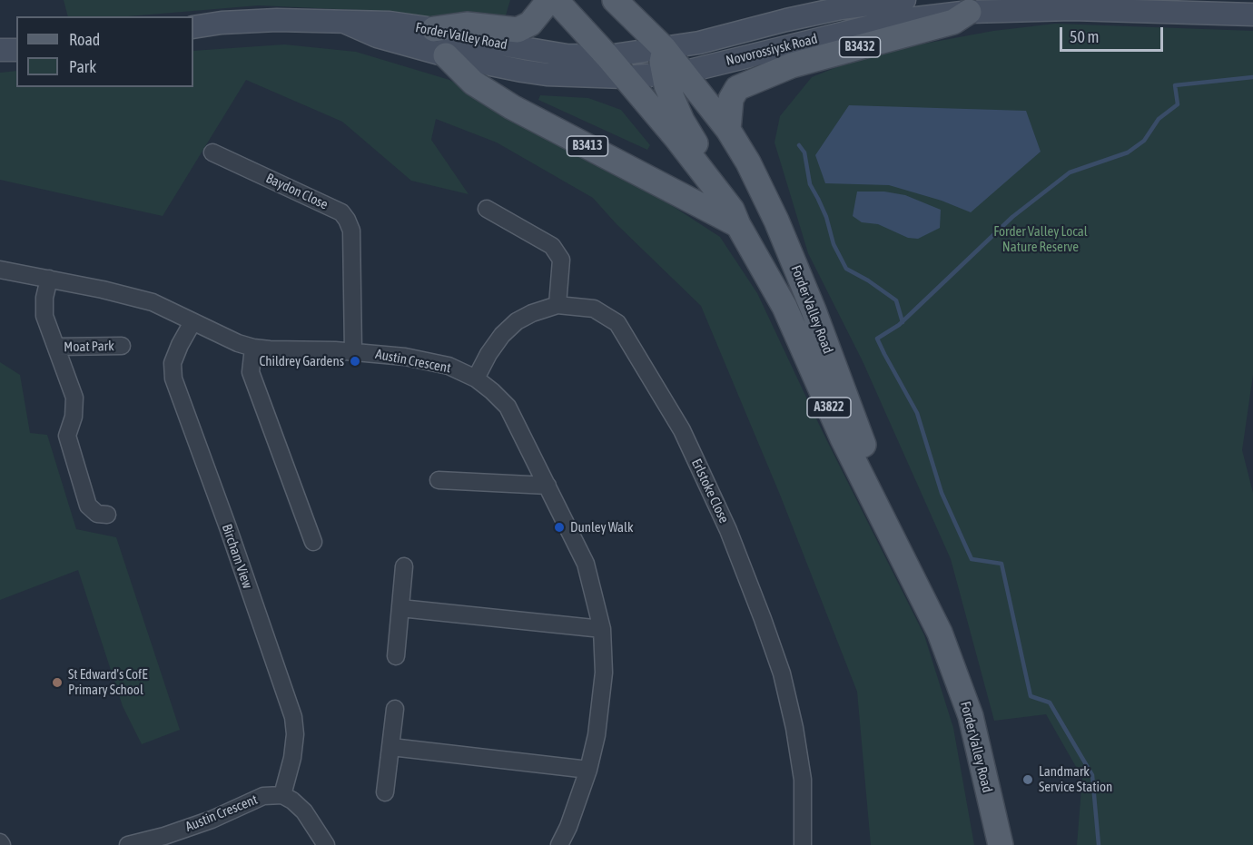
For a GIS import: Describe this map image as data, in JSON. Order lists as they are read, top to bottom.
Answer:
{
  "streets": {
    "main road": [
      "Forder Valley Road",
      "B3432",
      "Novorossiysk Road",
      "B3413",
      "A3822"
    ],
    "street": [
      "Baydon Close",
      "Moat Park",
      "Austin Crescent",
      "Erlstoke Close",
      "Bircham View"
    ]
  },
  "crossings": [
    ["Forder Valley Road", "B3432"],
    ["Forder Valley Road", "Novorossiysk Road"],
    ["Forder Valley Road", "B3413"],
    ["B3432", "Novorossiysk Road"],
    ["Baydon Close", "Austin Crescent"],
    ["Austin Crescent", "Erlstoke Close"],
    ["Austin Crescent", "Bircham View"]
  ],
  "parks": ["Forder Valley Local Nature Reserve"],
  "places": [
    "Childrey Gardens",
    "Dunley Walk",
    "St Edward's CofE Primary School",
    "Landmark Service Station"
  ],
  "legend": ["Road", "Park"],
  "scale_bar": "50 m"
}
